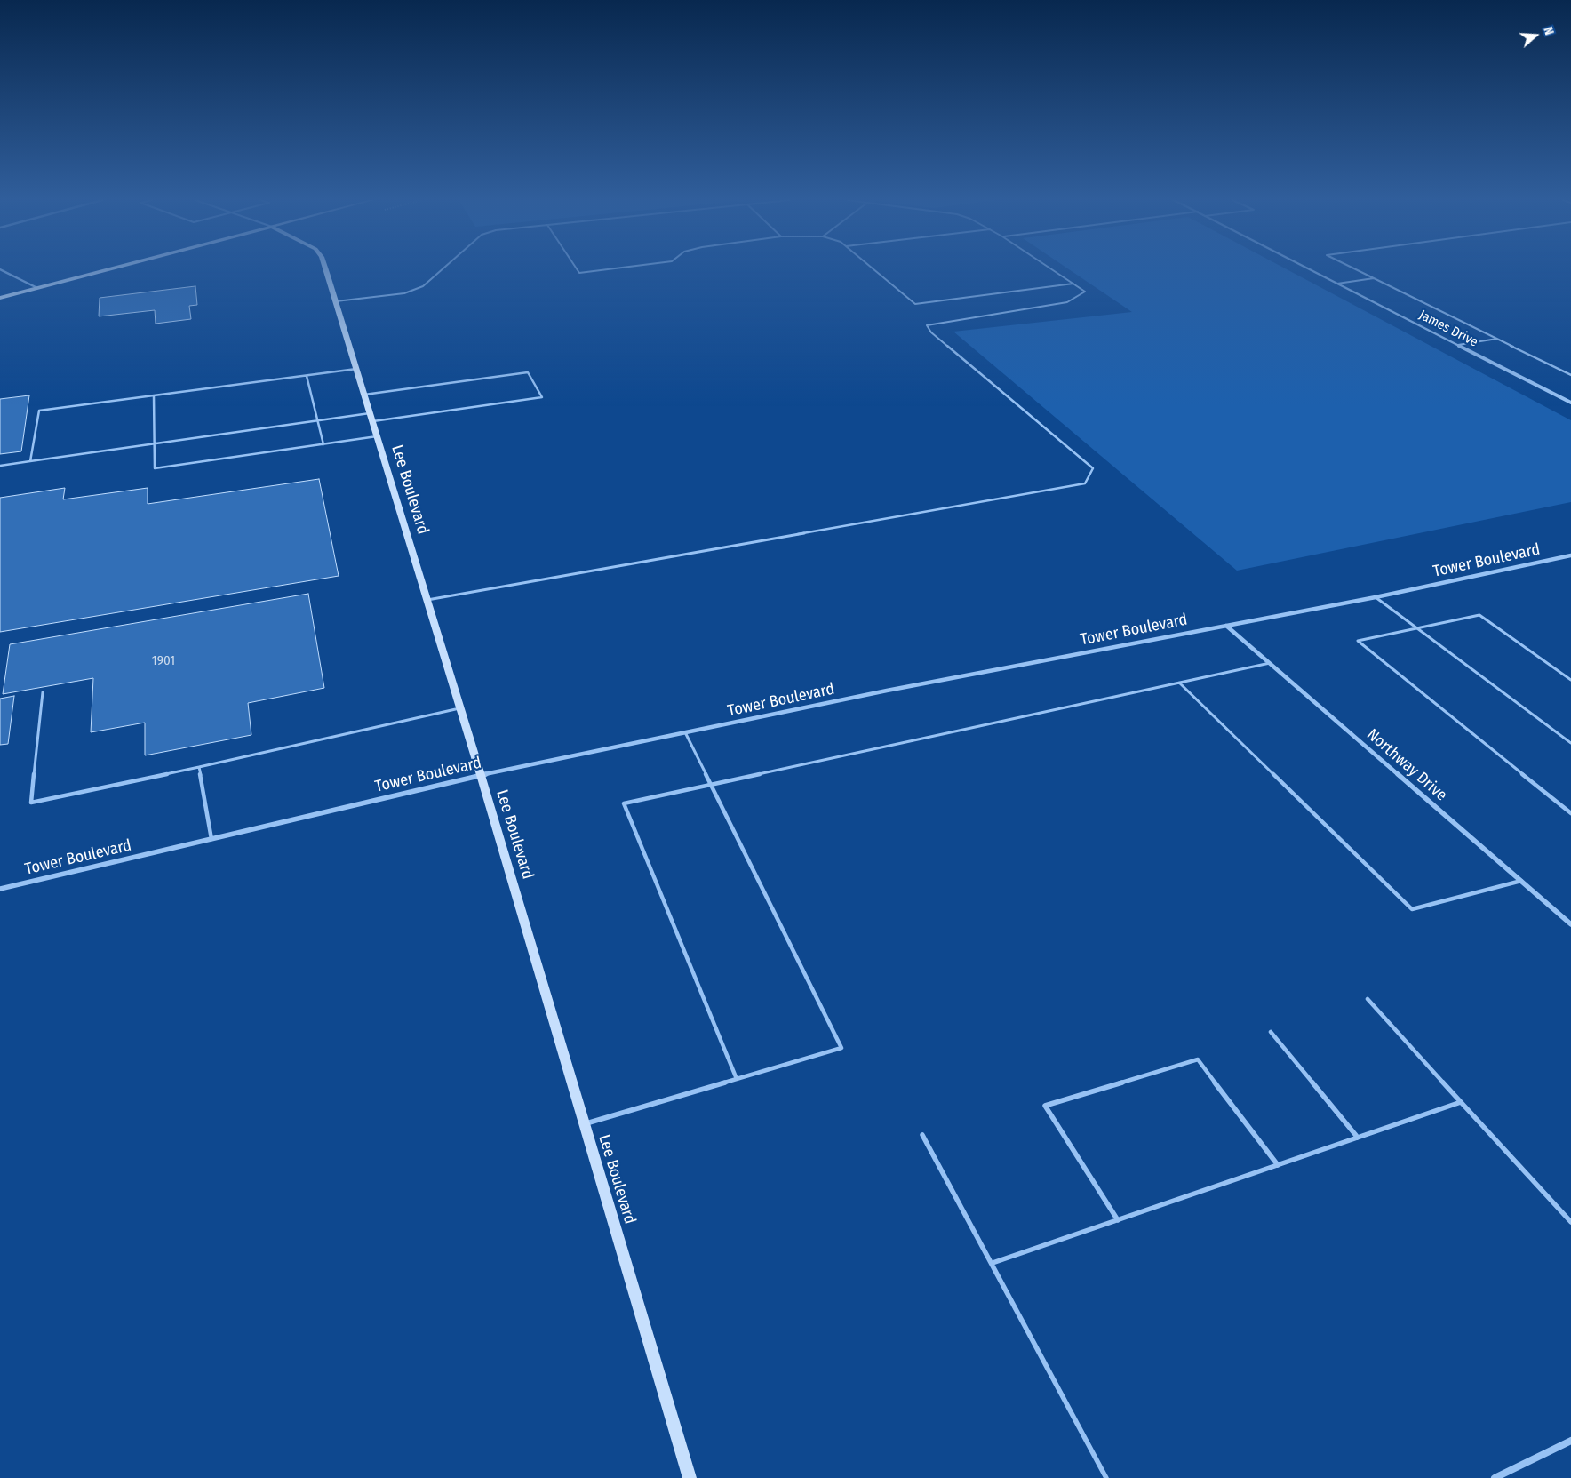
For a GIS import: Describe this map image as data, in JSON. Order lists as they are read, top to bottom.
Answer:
{
  "streets": {
    "street": [
      "James Drive",
      "Lee Boulevard",
      "Tower Boulevard",
      "Northway Drive"
    ]
  },
  "crossings": [
    ["Lee Boulevard", "Tower Boulevard"],
    ["Tower Boulevard", "Northway Drive"]
  ],
  "house_numbers": ["1901"],
  "north": "right"
}
